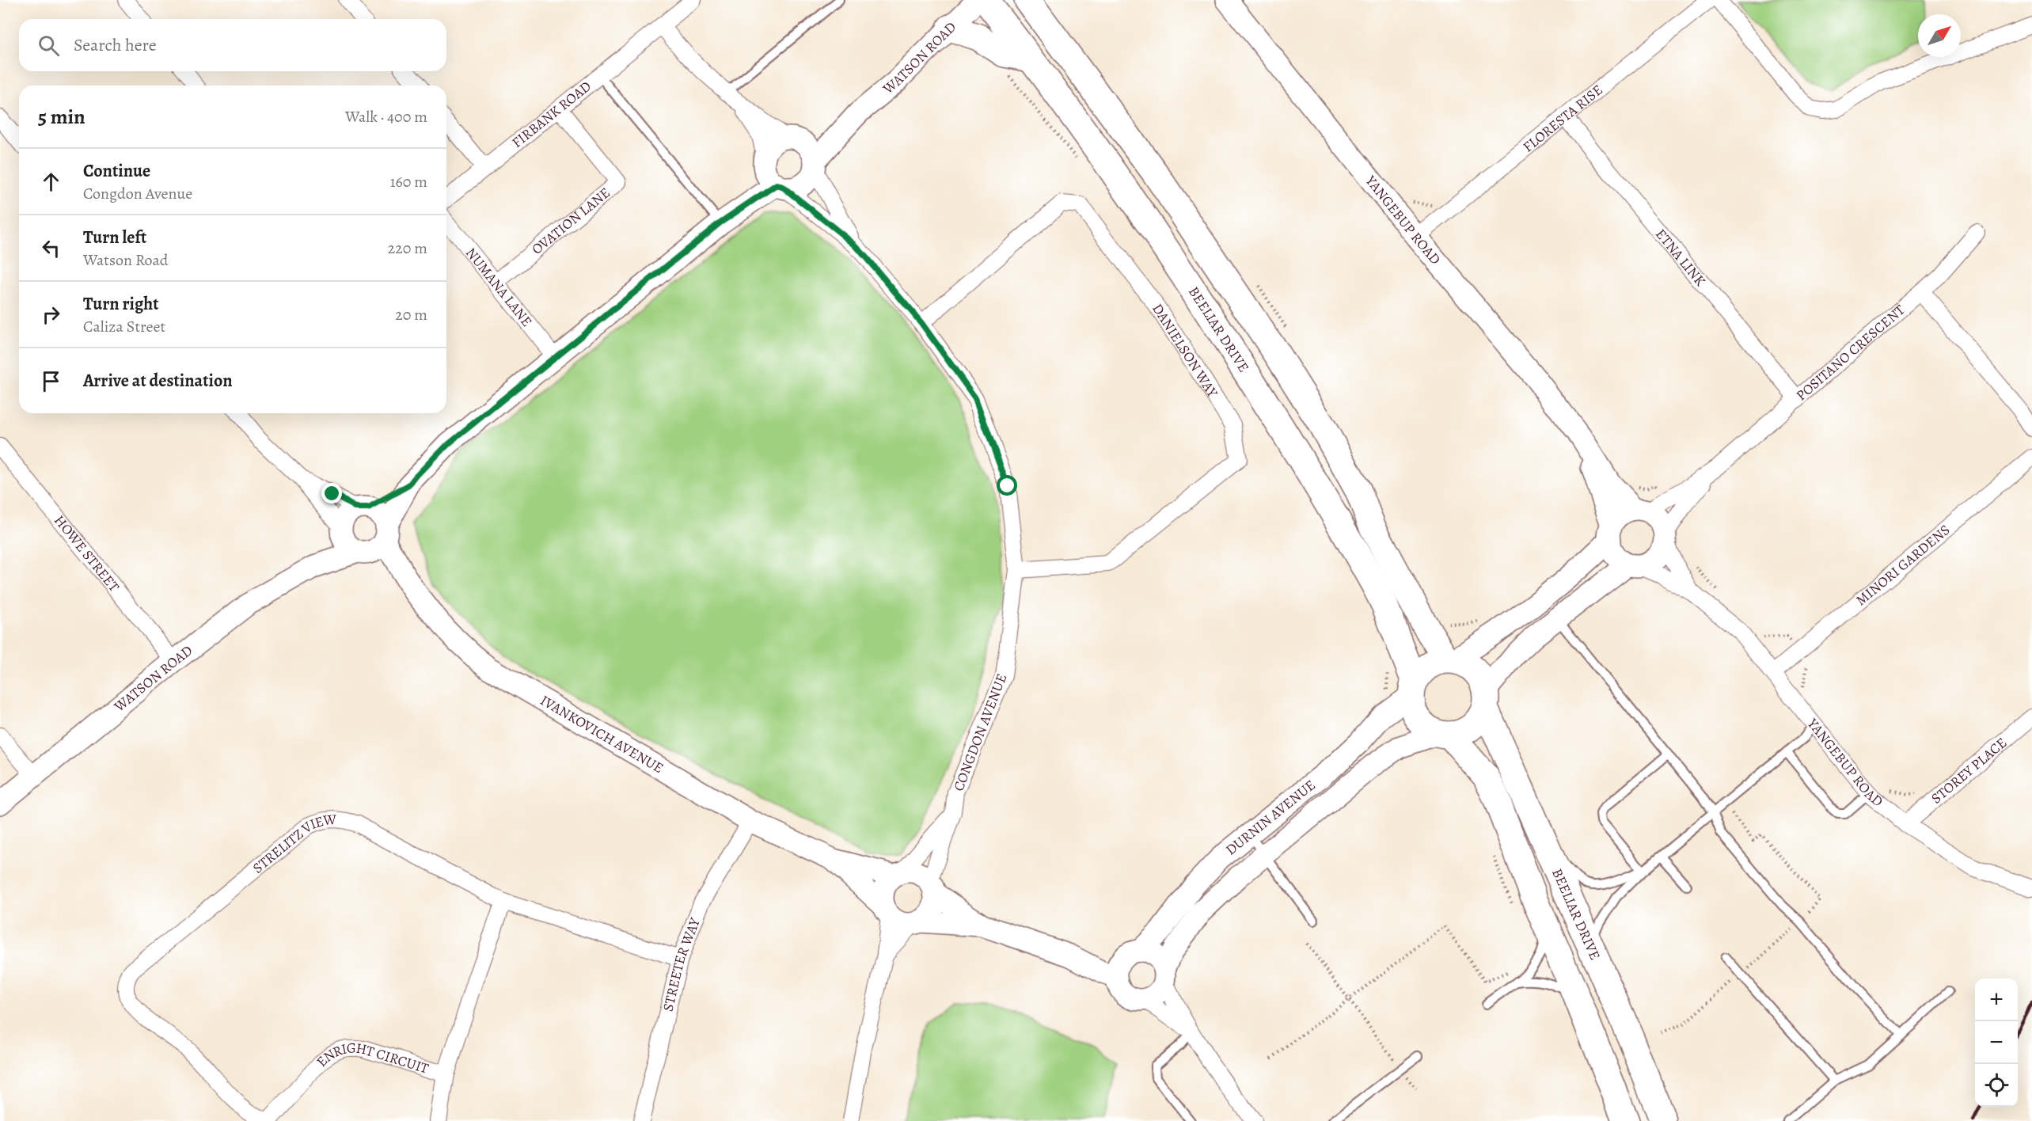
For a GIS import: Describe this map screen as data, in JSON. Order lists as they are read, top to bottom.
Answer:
{
  "streets": {
    "highway": ["BEELIAR DRIVE"],
    "street": [
      "WATSON ROAD",
      "FIRBANK ROAD",
      "FLORESTA RISE",
      "YANGEBUP ROAD",
      "OVATION LANE",
      "ETNA LINK",
      "NUMANA LANE",
      "DANIELSON WAY",
      "POSITANO CRESCENT",
      "HOWE STREET",
      "MINORI GARDENS",
      "CONGDON AVENUE",
      "IVANKOVICH AVENUE",
      "STOREY PLACE",
      "DURNIN AVENUE",
      "STRELITZ VIEW",
      "STREETER WAY",
      "ENRIGHT CIRCUIT"
    ]
  },
  "crossings": [
    ["WATSON ROAD", "HOWE STREET"],
    ["WATSON ROAD", "CONGDON AVENUE"],
    ["WATSON ROAD", "IVANKOVICH AVENUE"],
    ["FIRBANK ROAD", "OVATION LANE"],
    ["FLORESTA RISE", "YANGEBUP ROAD"],
    ["FLORESTA RISE", "ETNA LINK"],
    ["YANGEBUP ROAD", "POSITANO CRESCENT"],
    ["YANGEBUP ROAD", "MINORI GARDENS"],
    ["YANGEBUP ROAD", "STOREY PLACE"],
    ["OVATION LANE", "NUMANA LANE"],
    ["ETNA LINK", "POSITANO CRESCENT"],
    ["BEELIAR DRIVE", "DURNIN AVENUE"],
    ["DANIELSON WAY", "CONGDON AVENUE"],
    ["CONGDON AVENUE", "IVANKOVICH AVENUE"],
    ["IVANKOVICH AVENUE", "STREETER WAY"],
    ["STRELITZ VIEW", "STREETER WAY"],
    ["STRELITZ VIEW", "ENRIGHT CIRCUIT"]
  ],
  "north": "top right",
  "page": {
    "search": "Search here",
    "heading": ["5 min", "Walk · 400 m"],
    "list": [
      ["Continue", "Congdon Avenue", "160 m"],
      ["Turn left", "Watson Road", "220 m"],
      ["Turn right", "Caliza Street", "20 m"],
      "Arrive at destination"
    ],
    "map_buttons": ["+", "−"]
  }
}
